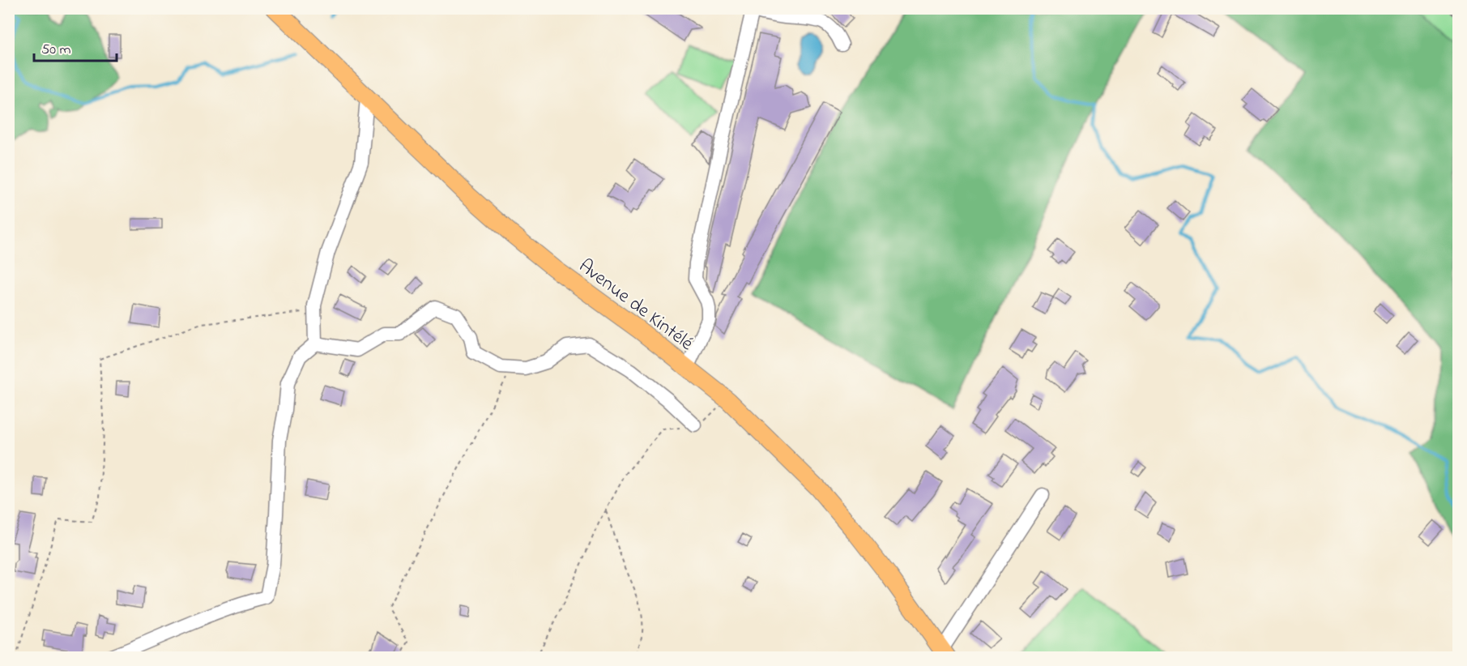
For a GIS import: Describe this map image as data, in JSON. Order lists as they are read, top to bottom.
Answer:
{
  "streets": {
    "main road": ["Avenue de Kintélé"]
  },
  "scale_bar": "50 m"
}
